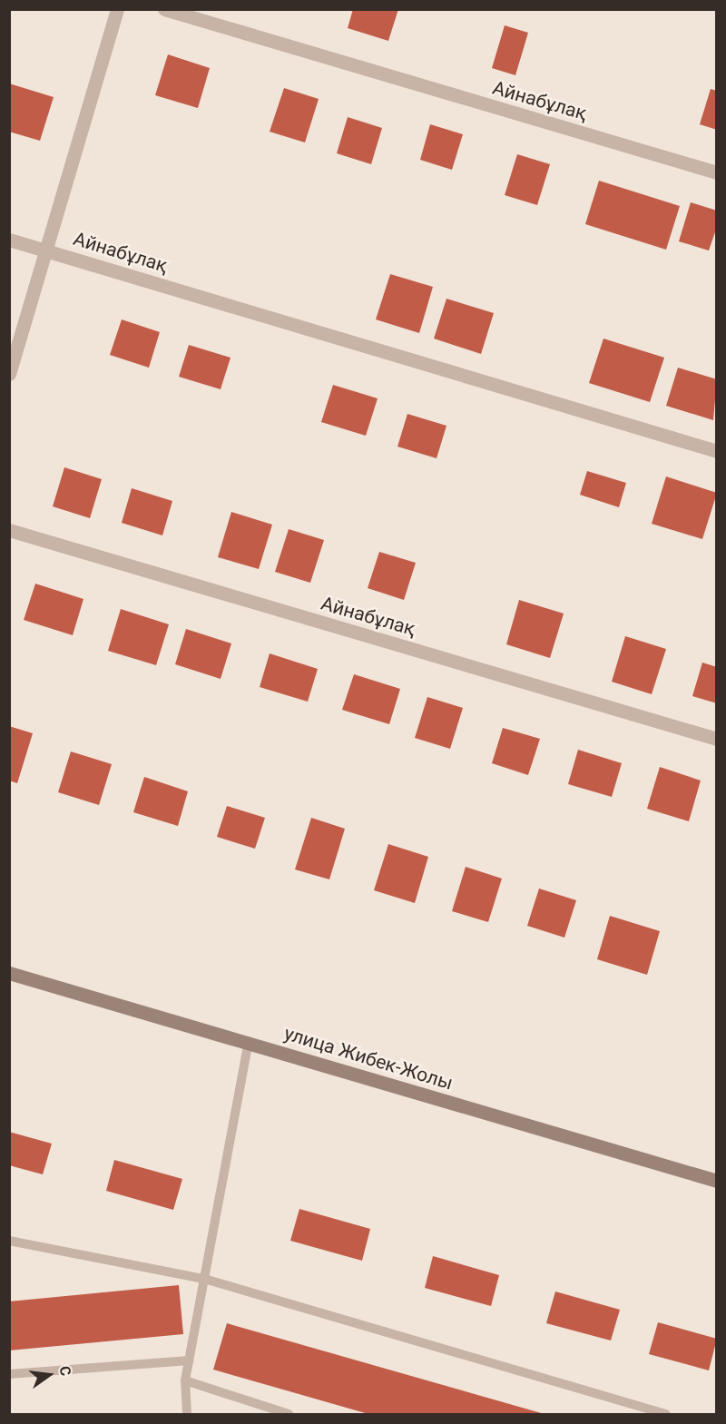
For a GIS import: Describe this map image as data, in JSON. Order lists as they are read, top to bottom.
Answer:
{
  "streets": {
    "street": ["Айнабұлақ", "улица Жибек-Жолы"]
  },
  "north": "right"
}
